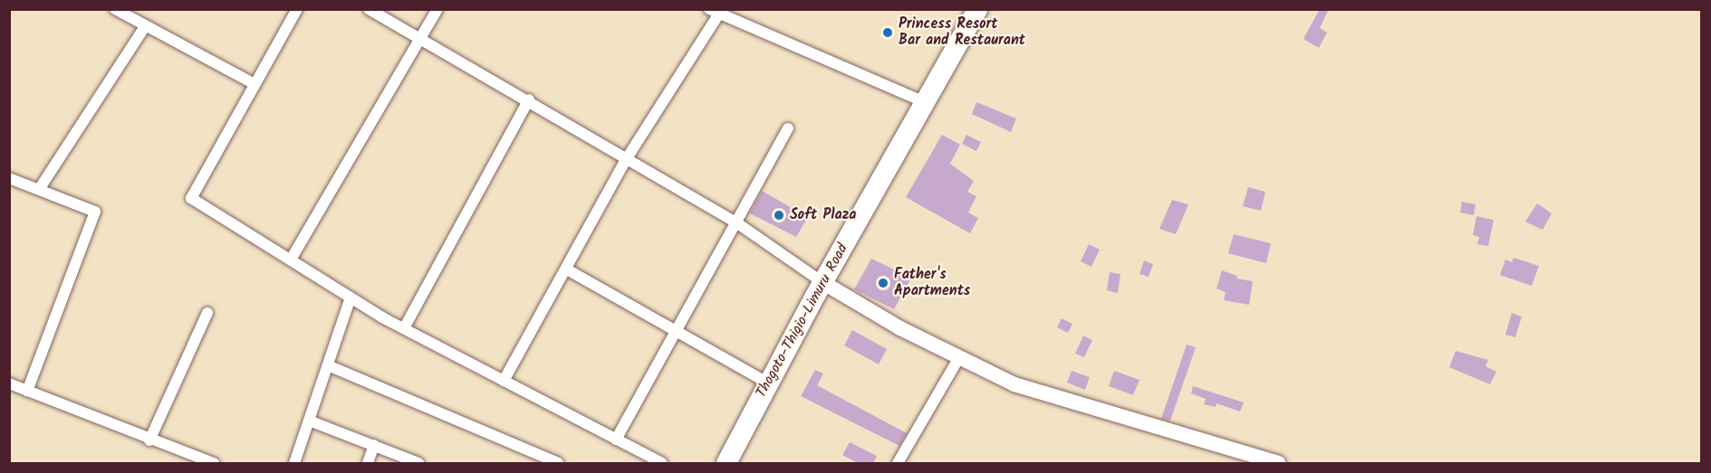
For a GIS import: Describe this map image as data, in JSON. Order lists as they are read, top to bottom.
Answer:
{
  "streets": {
    "highway": ["Thogoto-Thigio-Limuru Road"]
  },
  "places": ["Princess Resort Bar and Restaurant", "Soft Plaza", "Father's Apartments"]
}
